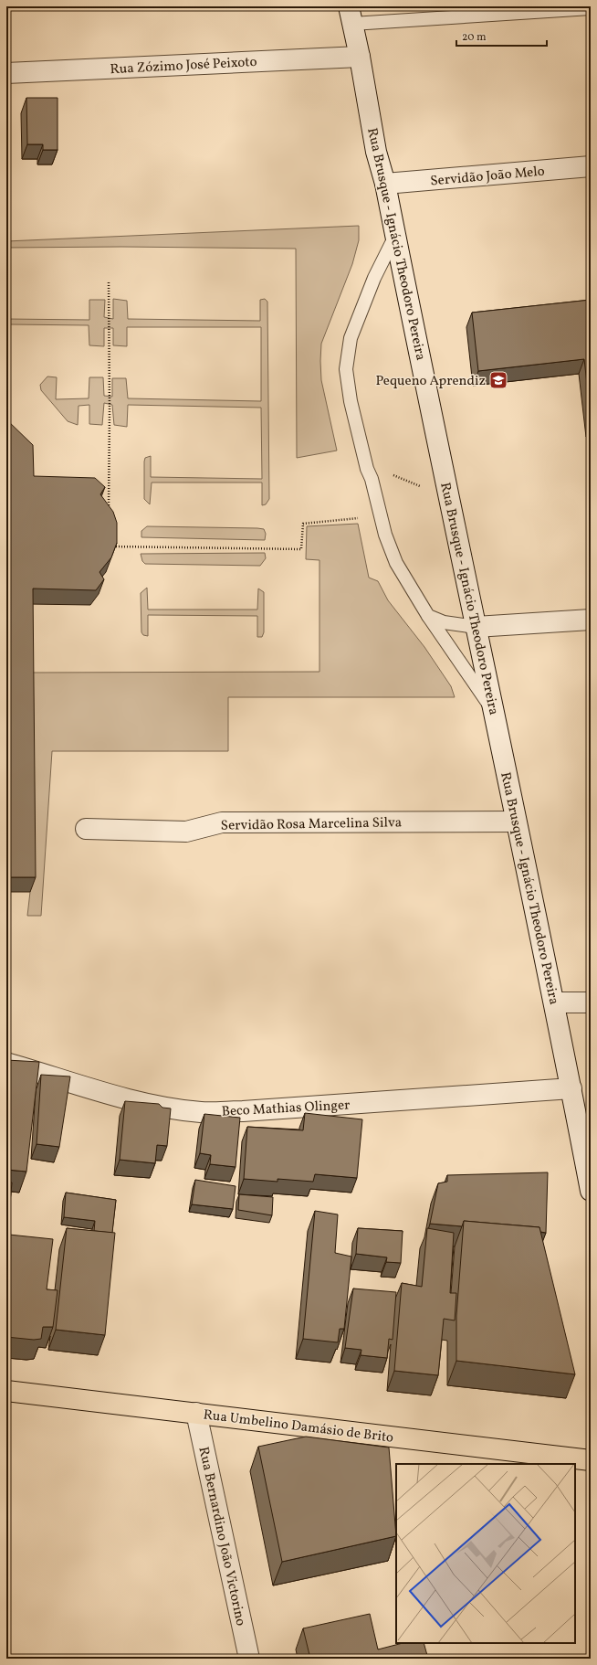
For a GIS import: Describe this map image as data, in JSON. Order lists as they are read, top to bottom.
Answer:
{
  "streets": {
    "main road": ["Rua Umbelino Damásio de Brito"],
    "street": [
      "Rua Zózimo José Peixoto",
      "Servidão João Melo",
      "Rua Brusque - Ignácio Theodoro Pereira",
      "Servidão Rosa Marcelina Silva",
      "Beco Mathias Olinger",
      "Rua Bernardino João Victorino"
    ]
  },
  "crossings": [
    ["Rua Zózimo José Peixoto", "Rua Brusque - Ignácio Theodoro Pereira"],
    ["Servidão João Melo", "Rua Brusque - Ignácio Theodoro Pereira"],
    ["Rua Brusque - Ignácio Theodoro Pereira", "Servidão Rosa Marcelina Silva"],
    ["Rua Brusque - Ignácio Theodoro Pereira", "Beco Mathias Olinger"],
    ["Rua Umbelino Damásio de Brito", "Rua Bernardino João Victorino"]
  ],
  "places": {
    "school or university": ["Pequeno Aprendiz"]
  },
  "scale_bar": "20 m"
}
